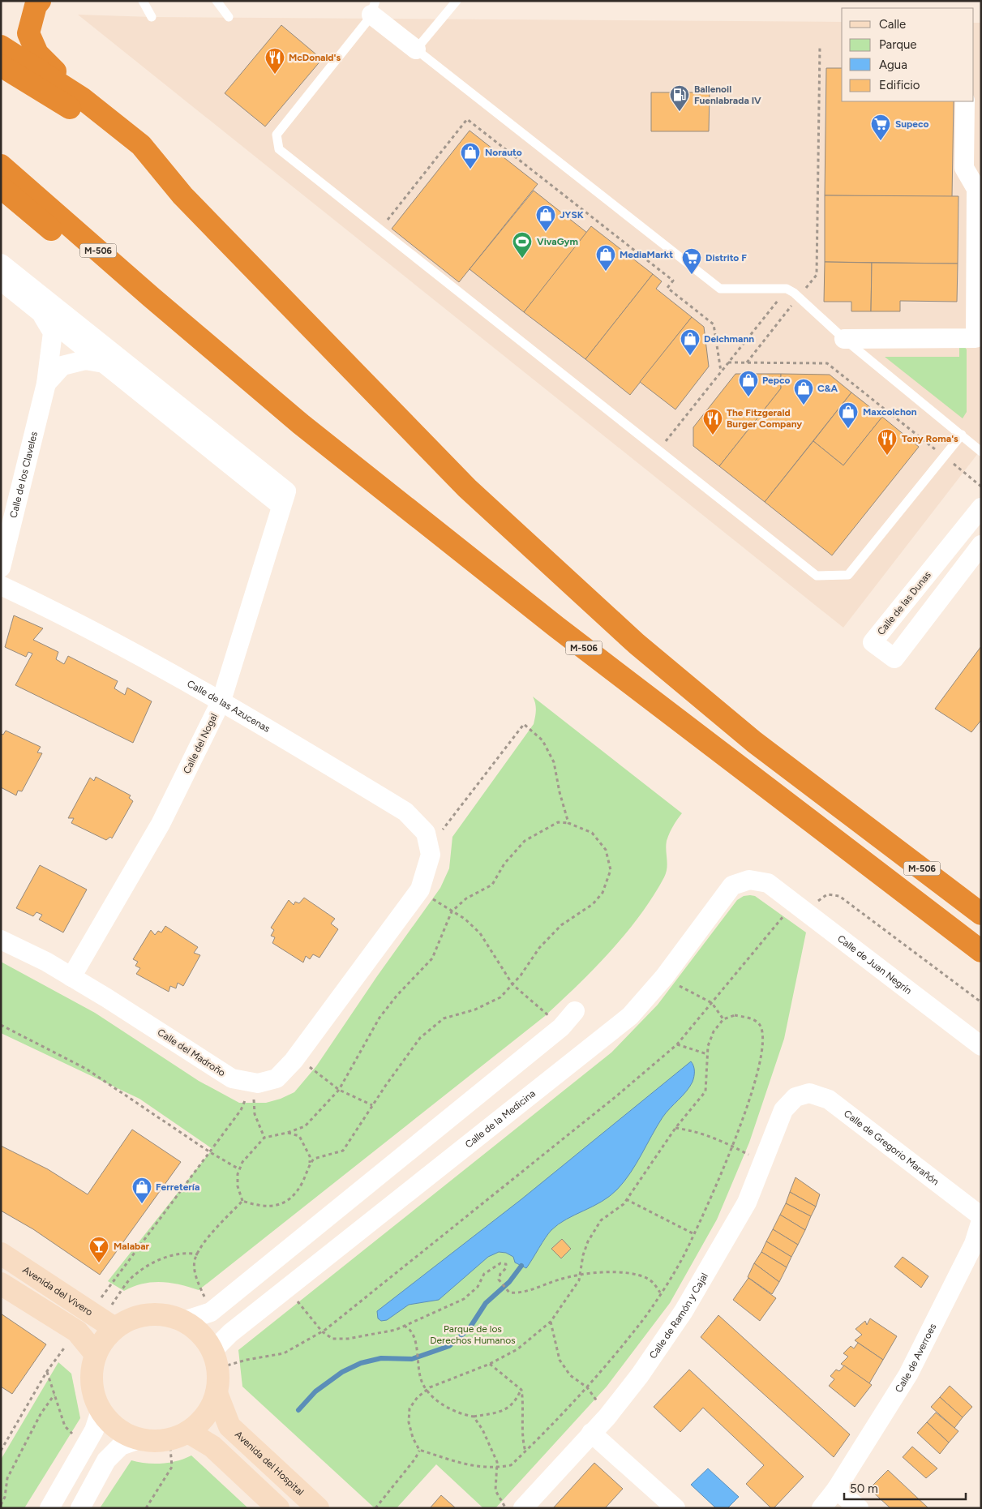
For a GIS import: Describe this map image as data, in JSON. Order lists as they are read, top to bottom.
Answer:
{
  "streets": {
    "highway": ["M-506"],
    "main road": ["Avenida del Vivero", "Avenida del Hospital"],
    "street": [
      "Calle de los Claveles",
      "Calle de las Dunas",
      "Calle de las Azucenas",
      "Calle del Nogal",
      "Calle de Juan Negrín",
      "Calle del Madroño",
      "Calle de la Medicina",
      "Calle de Gregorio Marañón",
      "Calle de Ramón y Cajal",
      "Calle de Averroes"
    ]
  },
  "crossings": [
    ["Calle de las Azucenas", "Calle del Nogal"],
    ["Calle de las Azucenas", "Calle del Madroño"],
    ["Calle del Nogal", "Calle del Madroño"],
    ["Calle de Juan Negrín", "Calle de la Medicina"],
    ["Calle de la Medicina", "Avenida del Vivero"],
    ["Calle de la Medicina", "Avenida del Hospital"],
    ["Calle de Gregorio Marañón", "Calle de Ramón y Cajal"],
    ["Avenida del Vivero", "Avenida del Hospital"]
  ],
  "parks": ["Parque de los Derechos Humanos"],
  "places": {
    "restaurant": ["McDonald's", "The Fitzgerald Burger Company", "Tony Roma's"],
    "fuel station": ["Ballenoil Fuenlabrada IV"],
    "supermarket": ["Supeco", "Distrito F"],
    "shop": [
      "Norauto",
      "JYSK",
      "MediaMarkt",
      "Deichmann",
      "Pepco",
      "C&A",
      "Maxcolchon",
      "Ferretería"
    ],
    "sports": ["VivaGym"],
    "bar": ["Malabar"]
  },
  "legend": [
    "Calle",
    "Parque",
    "Agua",
    "Edificio"
  ],
  "scale_bar": "50 m"
}
